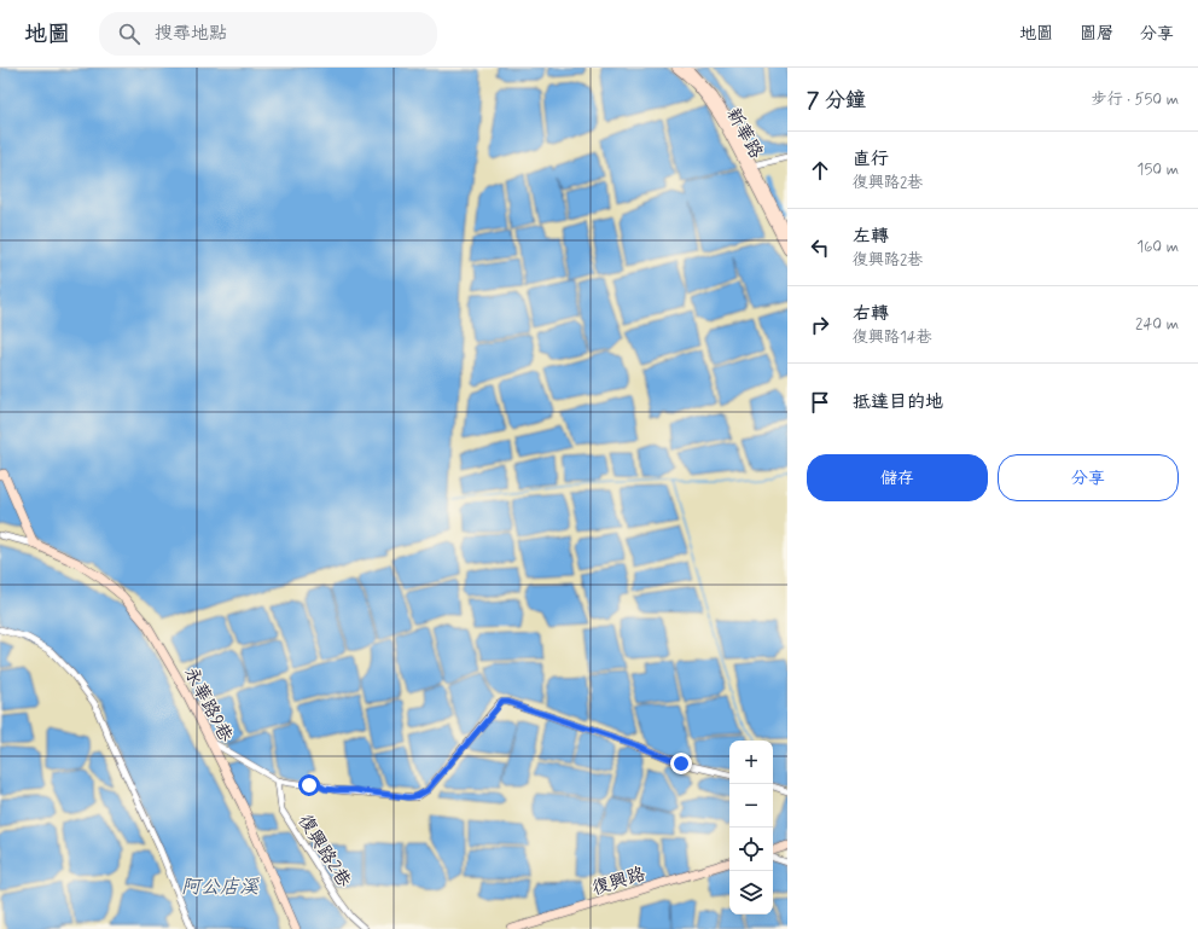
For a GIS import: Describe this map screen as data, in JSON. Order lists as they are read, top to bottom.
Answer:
{
  "streets": {
    "street": [
      "新華路",
      "永華路9巷",
      "復興路2巷",
      "復興路"
    ]
  },
  "crossings": [
    ["永華路9巷", "復興路2巷"]
  ],
  "water": ["阿公店溪"],
  "page": {
    "header": "地圖",
    "search": "搜尋地點",
    "nav": ["地圖", "圖層", "分享"],
    "heading": ["7 分鐘", "步行 · 550 m"],
    "list": [
      ["直行", "復興路2巷", "150 m"],
      ["左轉", "復興路2巷", "160 m"],
      ["右轉", "復興路14巷", "240 m"],
      "抵達目的地"
    ],
    "buttons": ["儲存", "分享"],
    "map_buttons": ["+", "−"]
  }
}
